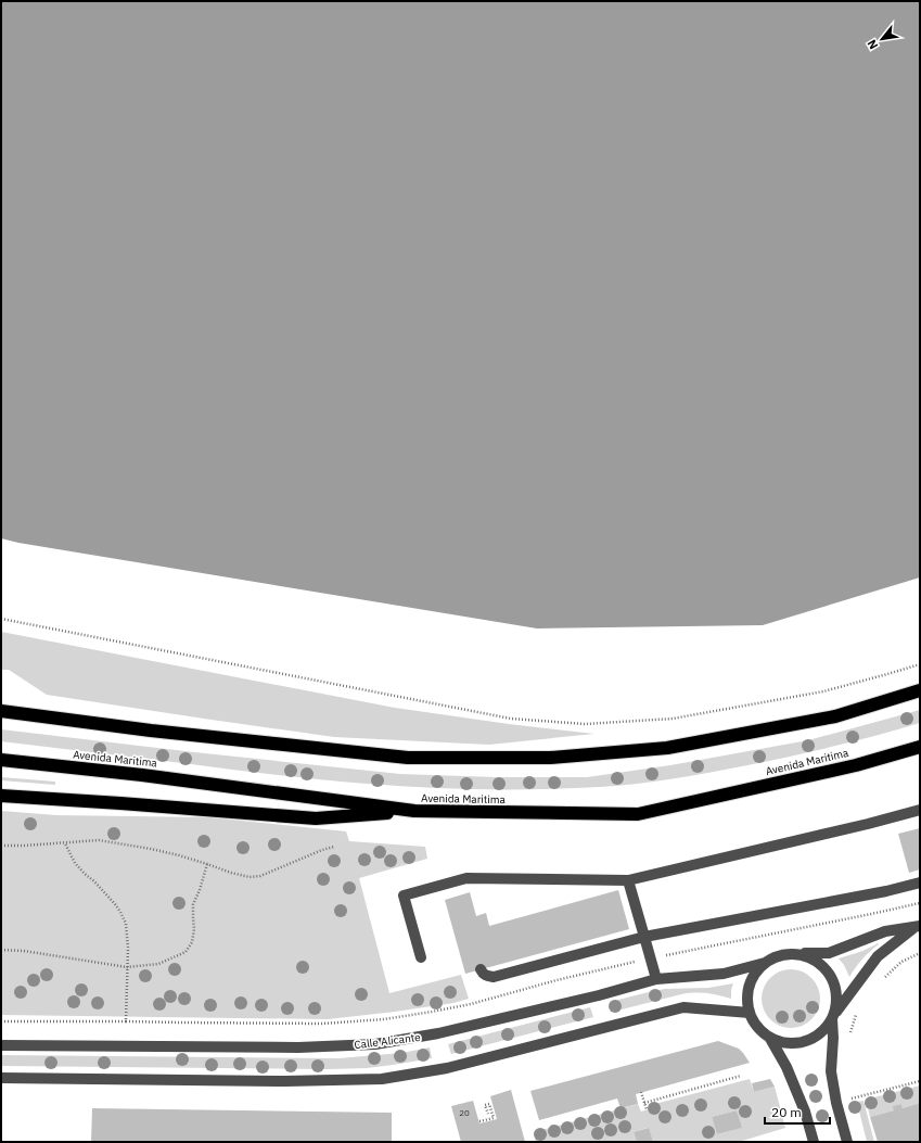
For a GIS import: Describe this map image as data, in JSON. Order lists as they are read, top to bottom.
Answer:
{
  "streets": {
    "highway": ["Avenida Maritima"],
    "street": ["Calle Alicante"]
  },
  "house_numbers": ["20"],
  "scale_bar": "20 m",
  "north": "bottom left"
}
